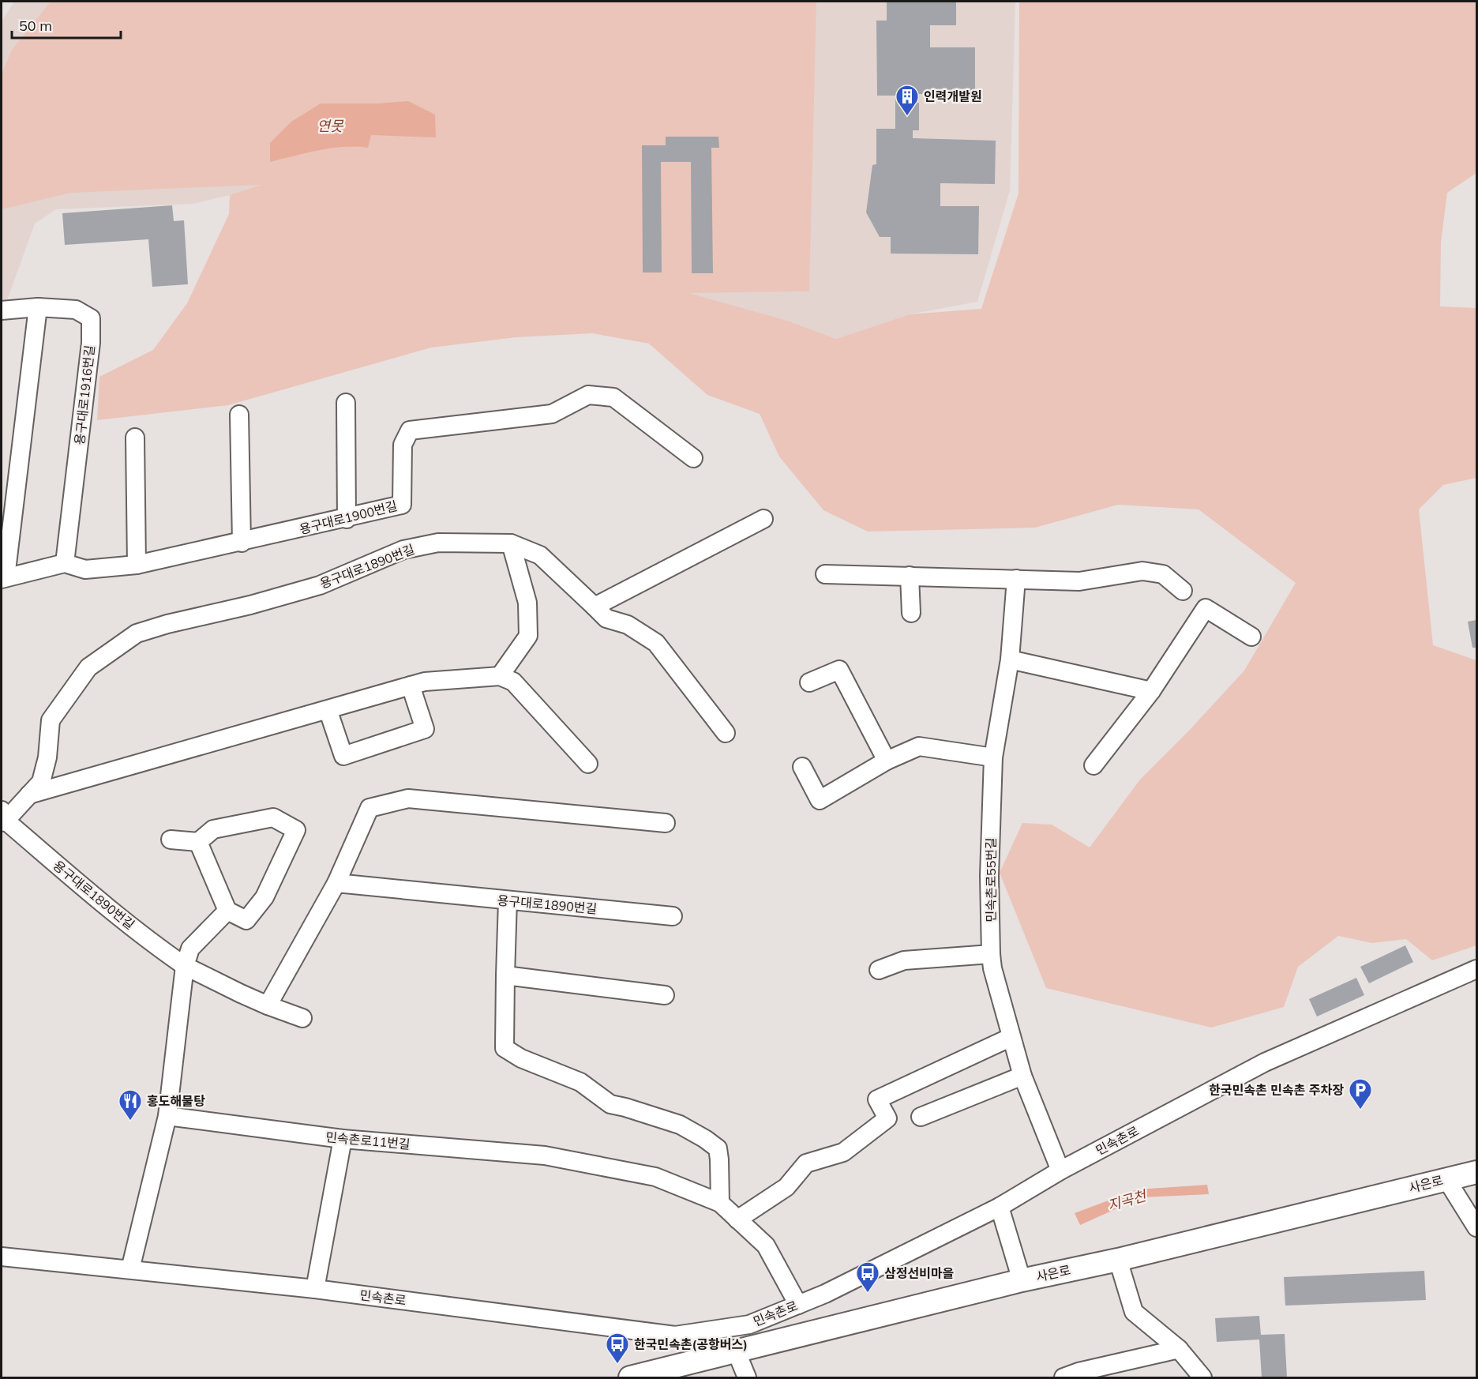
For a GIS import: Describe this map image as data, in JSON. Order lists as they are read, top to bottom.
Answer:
{
  "streets": {
    "main road": ["사은로"],
    "street": [
      "용구대로1916번길",
      "용구대로1900번길",
      "용구대로1890번길",
      "민속촌로55번길",
      "민속촌로11번길",
      "민속촌로"
    ]
  },
  "crossings": [
    ["용구대로1916번길", "용구대로1900번길"],
    ["민속촌로55번길", "민속촌로"],
    ["민속촌로11번길", "민속촌로"]
  ],
  "water": ["연못", "지곡천"],
  "places": {
    "building": ["인력개발원"],
    "parking": ["한국민속촌 민속촌 주차장"],
    "restaurant": ["홍도해물탕"],
    "bus stop": ["삼정선비마을", "한국민속촌(공항버스)"]
  },
  "scale_bar": "50 m"
}
